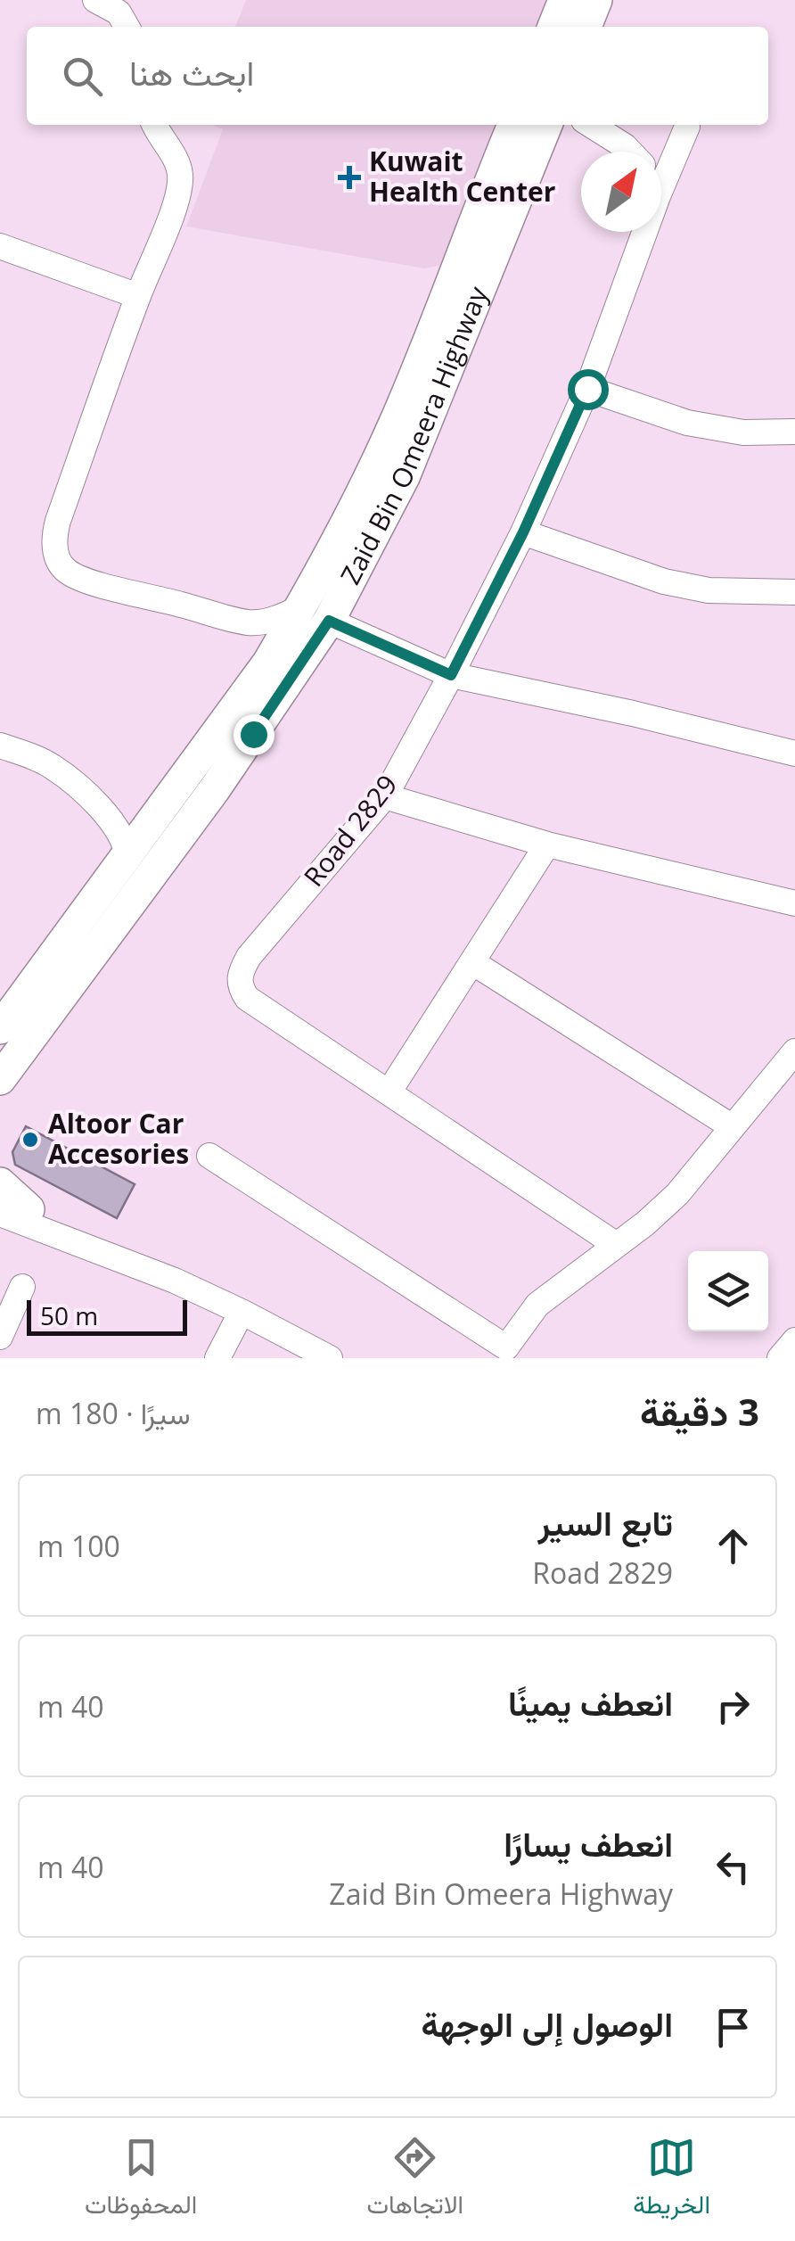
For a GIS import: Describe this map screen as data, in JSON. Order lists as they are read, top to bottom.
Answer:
{
  "streets": {
    "street": ["Zaid Bin Omeera Highway", "Road 2829"]
  },
  "places": {
    "health": ["Kuwait Health Center"],
    "other": ["Altoor Car Accesories"]
  },
  "scale_bar": "50 m",
  "north": "top right",
  "page": {
    "search": "ابحث هنا",
    "scale": "50 m",
    "heading": ["3 دقيقة", "سيرًا · 180 m"],
    "list": [
      ["تابع السير", "Road 2829", "100 m"],
      ["انعطف يمينًا", "40 m"],
      ["انعطف يسارًا", "Zaid Bin Omeera Highway", "40 m"],
      "الوصول إلى الوجهة"
    ],
    "nav": ["الخريطة", "الاتجاهات", "المحفوظات"]
  }
}
